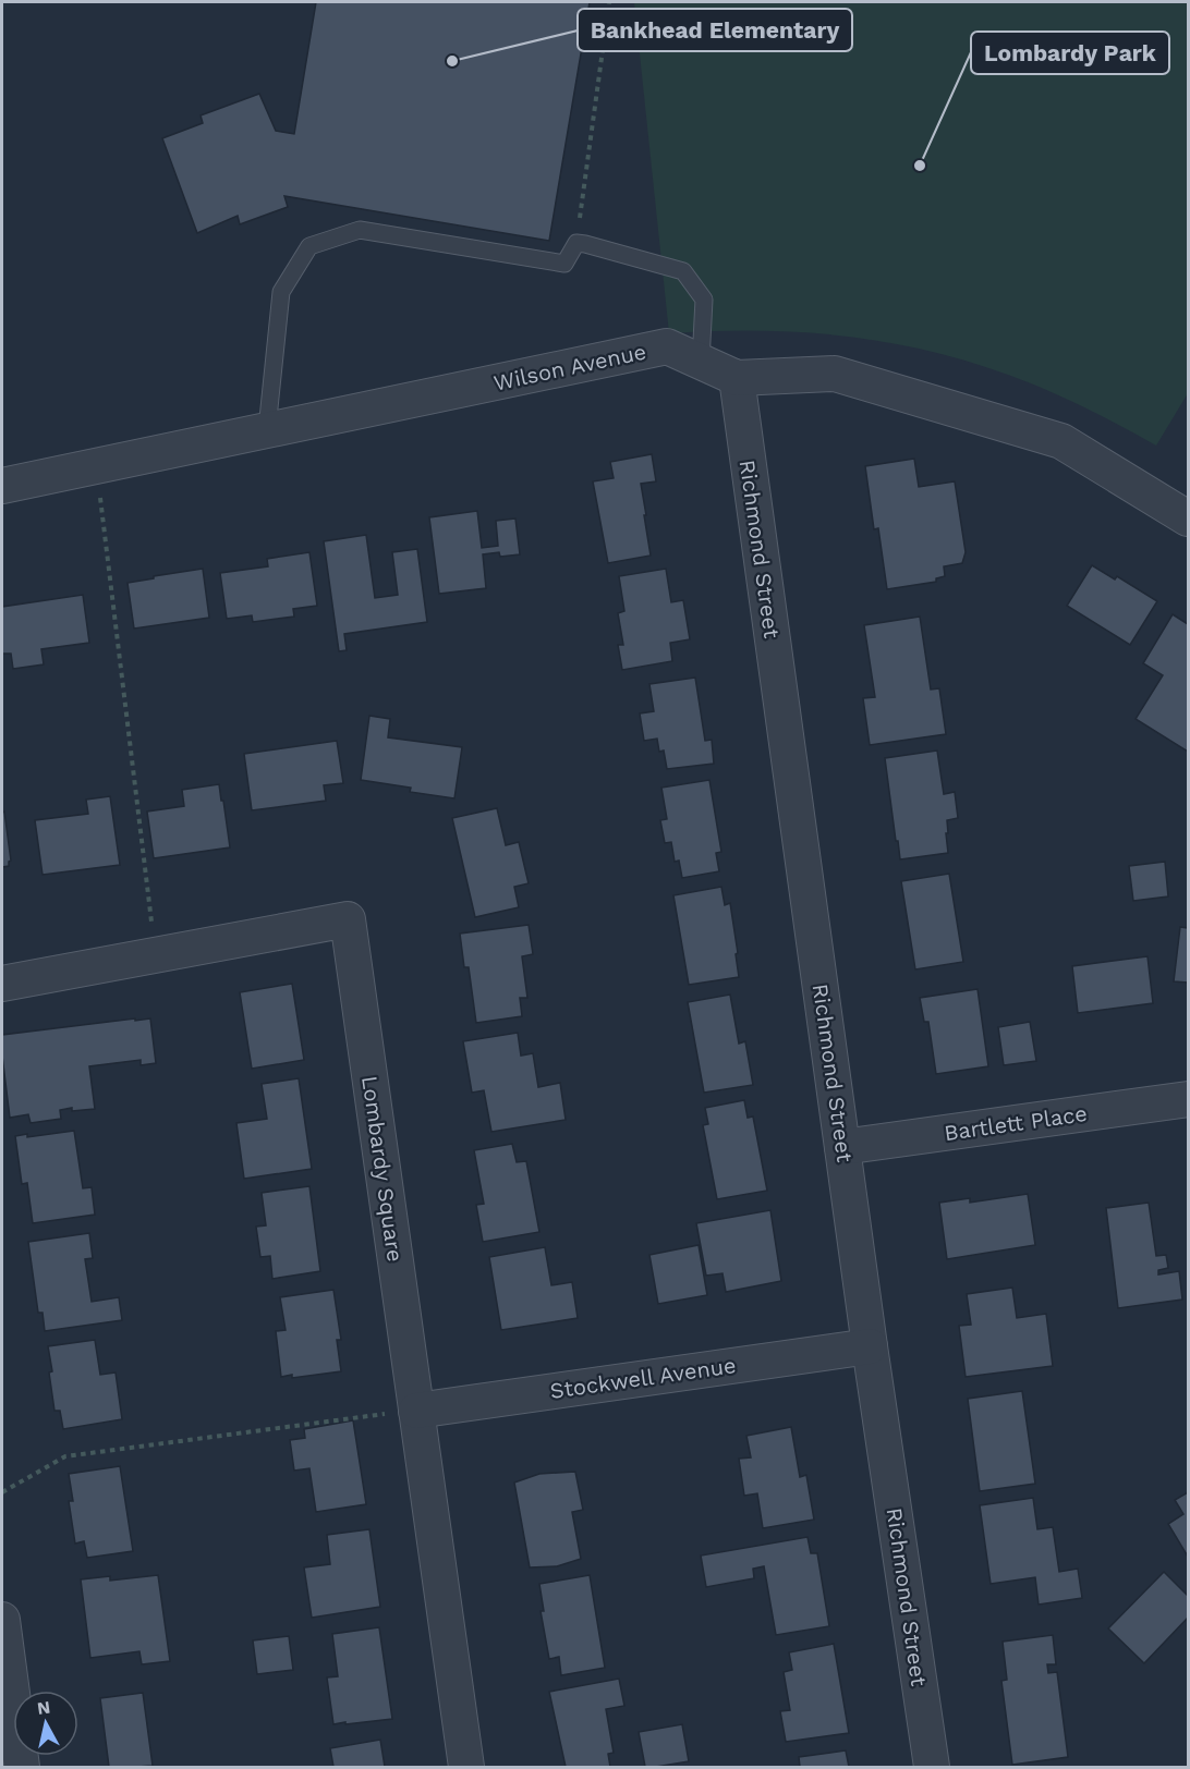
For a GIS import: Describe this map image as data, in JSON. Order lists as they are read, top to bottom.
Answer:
{
  "streets": {
    "street": [
      "Wilson Avenue",
      "Richmond Street",
      "Bartlett Place",
      "Lombardy Square",
      "Stockwell Avenue"
    ]
  },
  "crossings": [
    ["Wilson Avenue", "Richmond Street"],
    ["Richmond Street", "Bartlett Place"],
    ["Richmond Street", "Stockwell Avenue"],
    ["Lombardy Square", "Stockwell Avenue"]
  ],
  "places": ["Bankhead Elementary", "Lombardy Park"],
  "north": "top"
}
